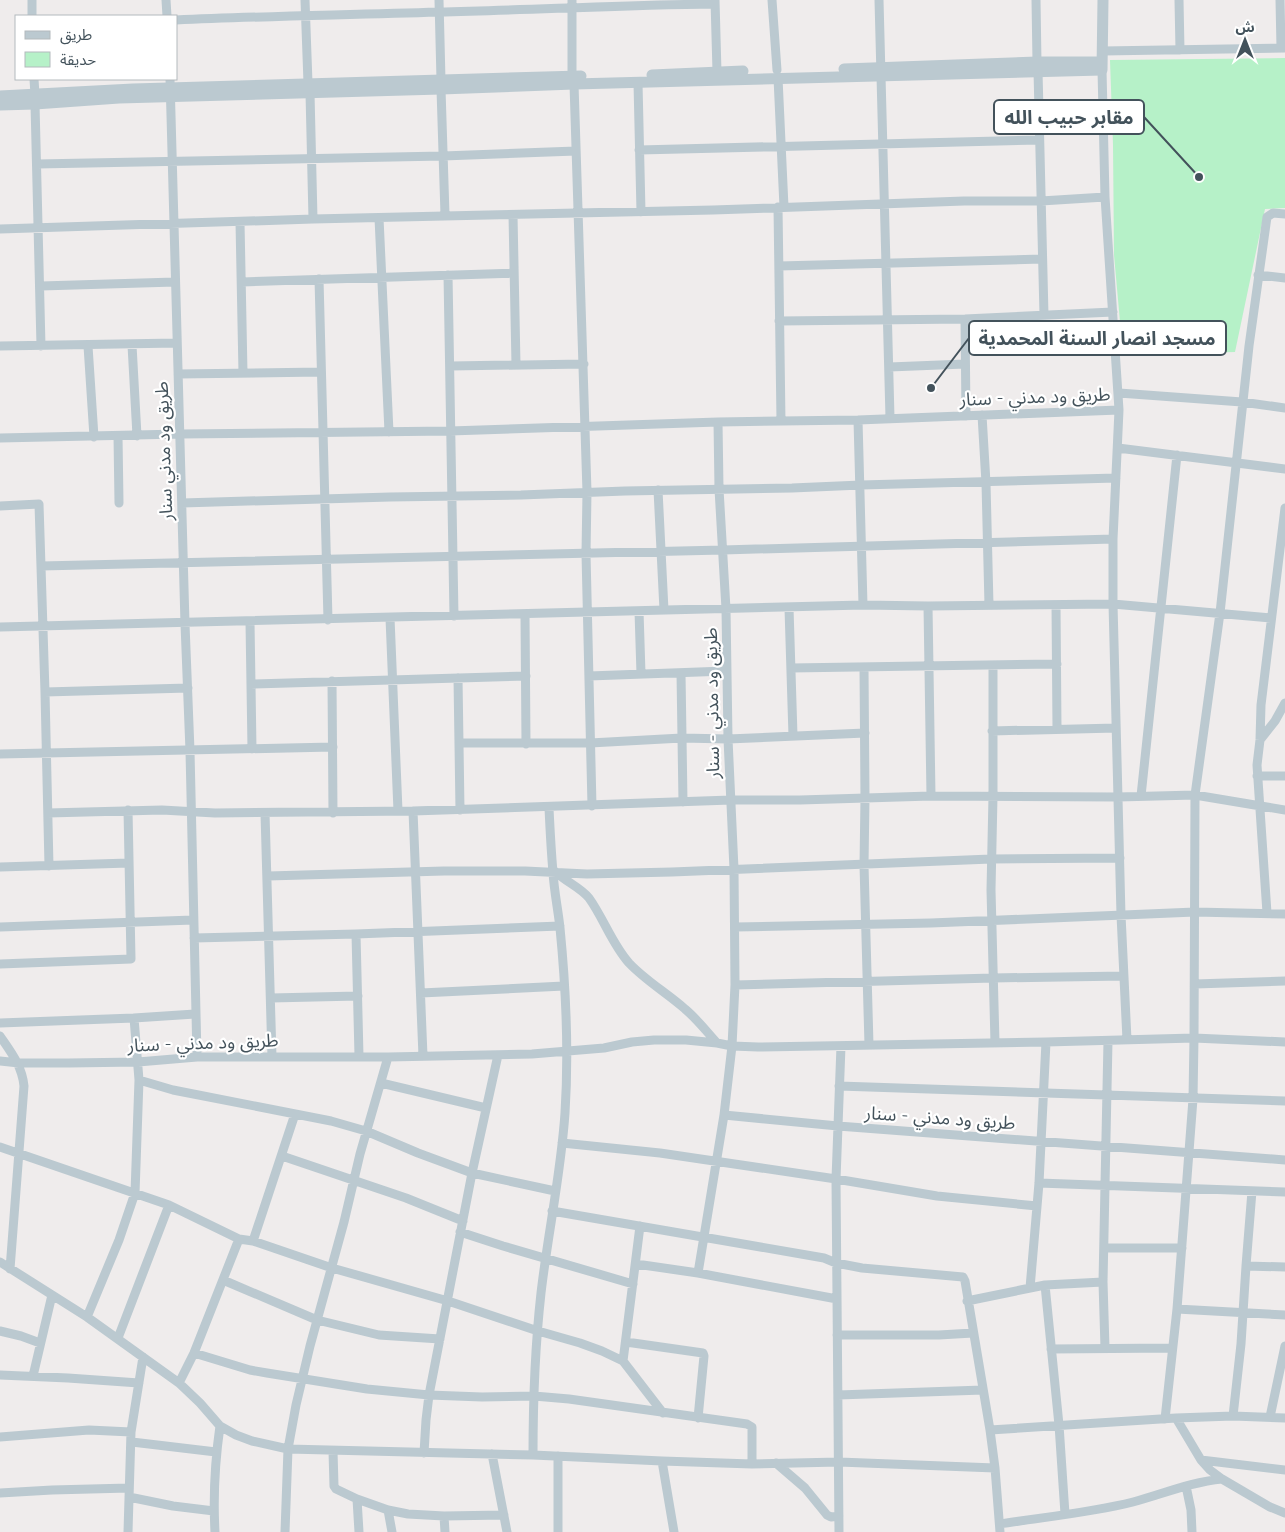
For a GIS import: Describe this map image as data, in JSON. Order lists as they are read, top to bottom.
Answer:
{
  "streets": {
    "street": ["طريق ود مدني - سنار", "طريق ود مدني سنار"]
  },
  "crossings": [
    ["طريق ود مدني - سنار", "طريق ود مدني سنار"]
  ],
  "places": ["مقابر حبيب الله", "مسجد انصار السنة المحمدية"],
  "legend": ["طريق", "حديقة"],
  "north": "top"
}
